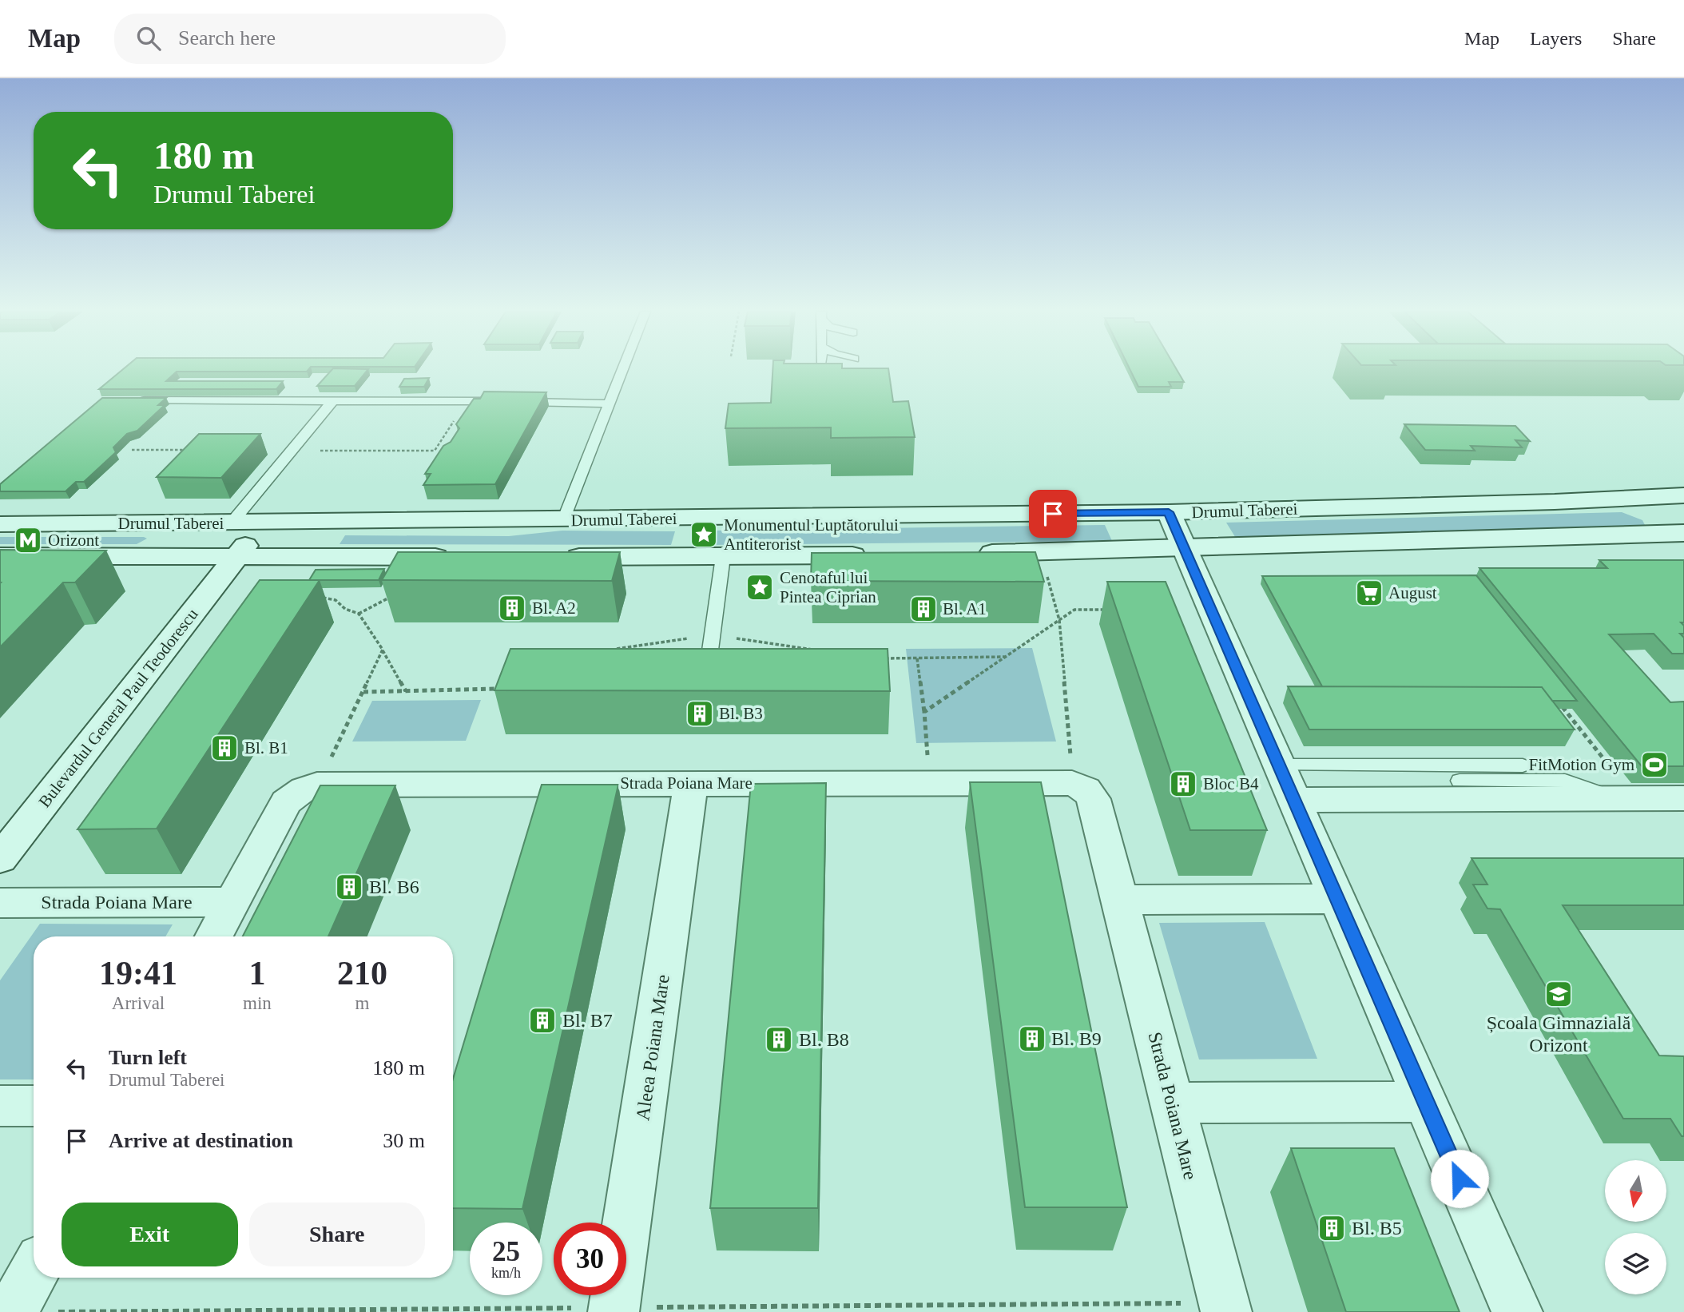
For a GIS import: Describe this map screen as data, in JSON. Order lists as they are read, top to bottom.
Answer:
{
  "streets": {
    "main road": [
      "Drumul Taberei",
      "Bulevardul General Paul Teodorescu",
      "Strada Poiana Mare",
      "Aleea Poiana Mare"
    ]
  },
  "crossings": [
    ["Drumul Taberei", "Bulevardul General Paul Teodorescu"],
    ["Strada Poiana Mare", "Aleea Poiana Mare"]
  ],
  "places": {
    "place": ["Monumentul Luptătorului Antiterorist", "Cenotaful lui Pintea Ciprian"],
    "metro station": ["Orizont"],
    "supermarket": ["August"],
    "building": [
      "Bl. A2",
      "Bl. A1",
      "Bl. B3",
      "Bl. B1",
      "Bloc B4",
      "Bl. B6",
      "Bl. B7",
      "Bl. B9",
      "Bl. B8",
      "Bl. B5"
    ],
    "sports": ["FitMotion Gym"],
    "school or university": ["Școala Gimnazială Orizont"]
  },
  "north": "bottom",
  "page": {
    "header": "Map",
    "search": "Search here",
    "nav": ["Map", "Layers", "Share"],
    "turn": ["180 m", "Drumul Taberei"],
    "eta": [
      "19:41",
      "Arrival",
      "1",
      "min",
      "210",
      "m"
    ],
    "list": [
      {
        "name": "Turn left",
        "note": "Drumul Taberei",
        "value": "180 m"
      },
      {
        "name": "Arrive at destination",
        "value": "30 m"
      }
    ],
    "buttons": ["Exit", "Share"],
    "speed": "25 km/h",
    "limit": "30"
  }
}
